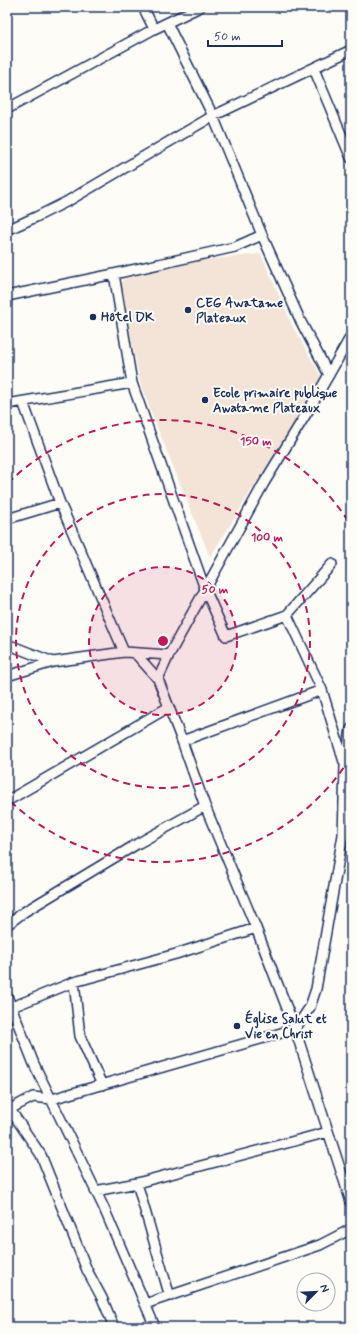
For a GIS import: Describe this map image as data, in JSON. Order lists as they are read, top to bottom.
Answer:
{
  "places": [
    "CEG Awatame Plateaux",
    "Hôtel DK",
    "Ecole primaire publique Awatame Plateaux",
    "Église Salut et Vie en Christ"
  ],
  "scale_bar": "50 m",
  "north": "top right",
  "rings": ["150 m", "100 m", "50 m"]
}
